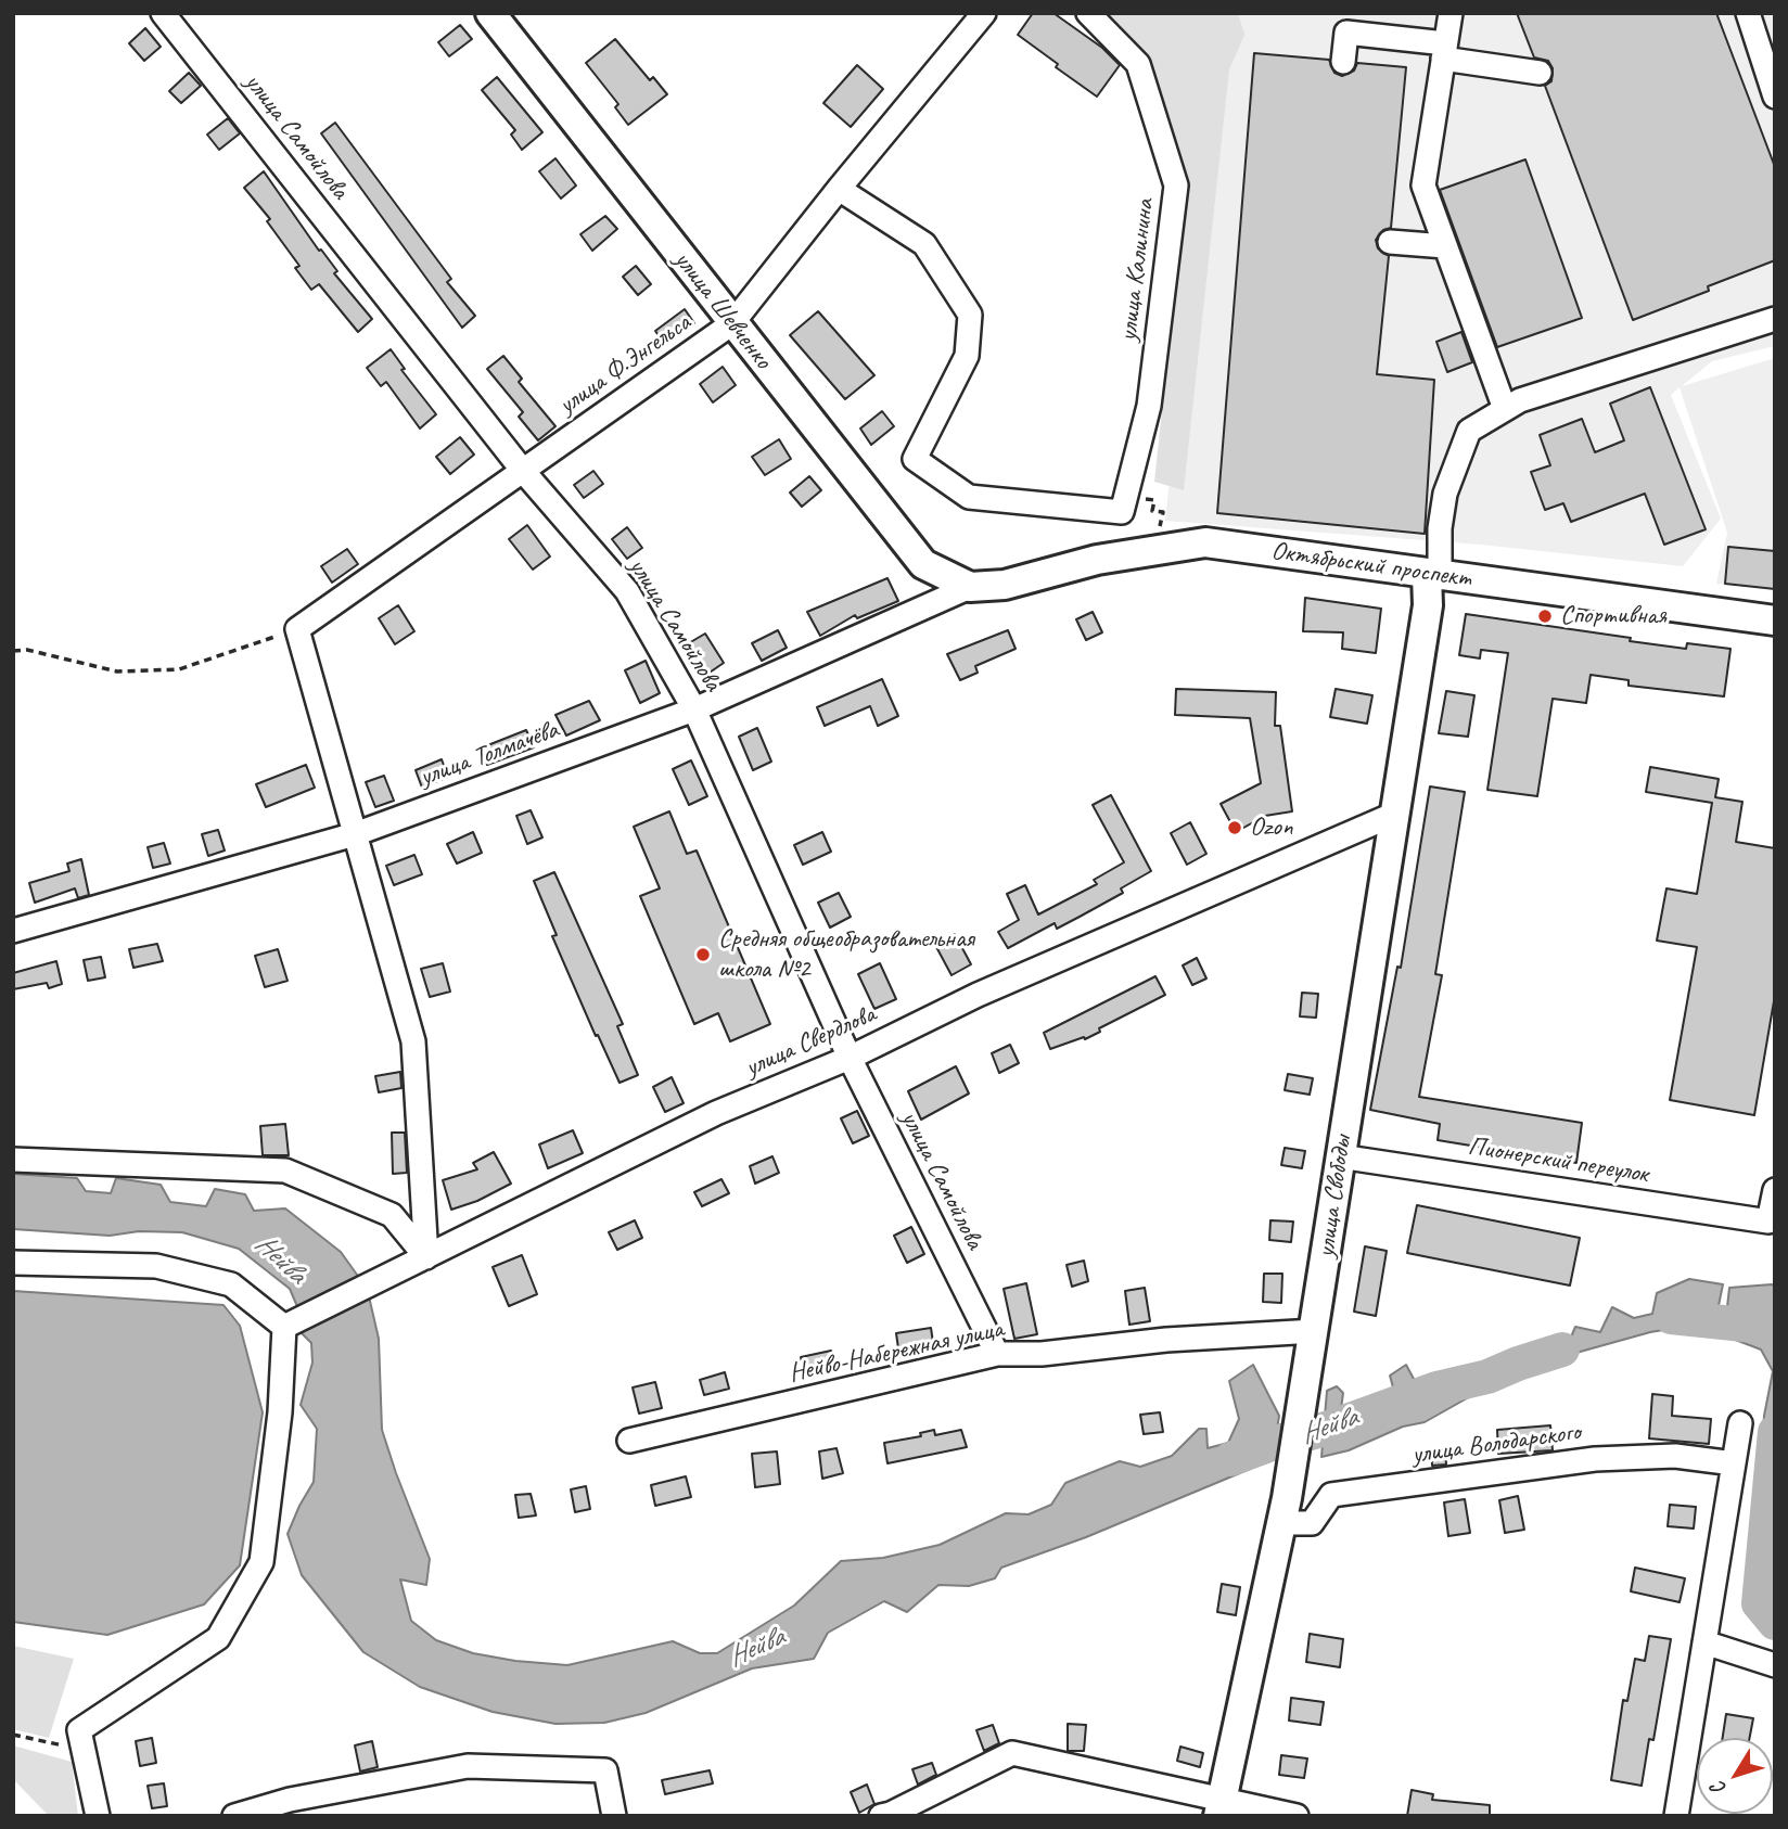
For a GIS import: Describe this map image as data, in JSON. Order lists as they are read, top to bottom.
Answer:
{
  "streets": {
    "main road": ["улица Шевченко", "Октябрьский проспект", "улица Свободы"],
    "street": [
      "улица Самойлова",
      "улица Калинина",
      "улица Ф.Энгельса",
      "улица Толмачёва",
      "улица Свердлова",
      "Пионерский переулок",
      "Нейво-Набережная улица",
      "улица Володарского"
    ]
  },
  "crossings": [
    ["улица Самойлова", "улица Ф.Энгельса"],
    ["улица Самойлова", "улица Толмачёва"],
    ["улица Самойлова", "улица Свердлова"],
    ["улица Самойлова", "Нейво-Набережная улица"],
    ["улица Калинина", "улица Ф.Энгельса"],
    ["улица Шевченко", "улица Ф.Энгельса"],
    ["улица Шевченко", "Октябрьский проспект"],
    ["улица Шевченко", "улица Толмачёва"],
    ["Октябрьский проспект", "улица Толмачёва"],
    ["Октябрьский проспект", "улица Свободы"],
    ["улица Свердлова", "улица Свободы"],
    ["Пионерский переулок", "улица Свободы"],
    ["улица Свободы", "Нейво-Набережная улица"],
    ["улица Свободы", "улица Володарского"]
  ],
  "water": ["Нейва"],
  "places": ["Спортивная", "Ozon", "Средняя общеобразовательная школа №2"],
  "north": "bottom left"
}
